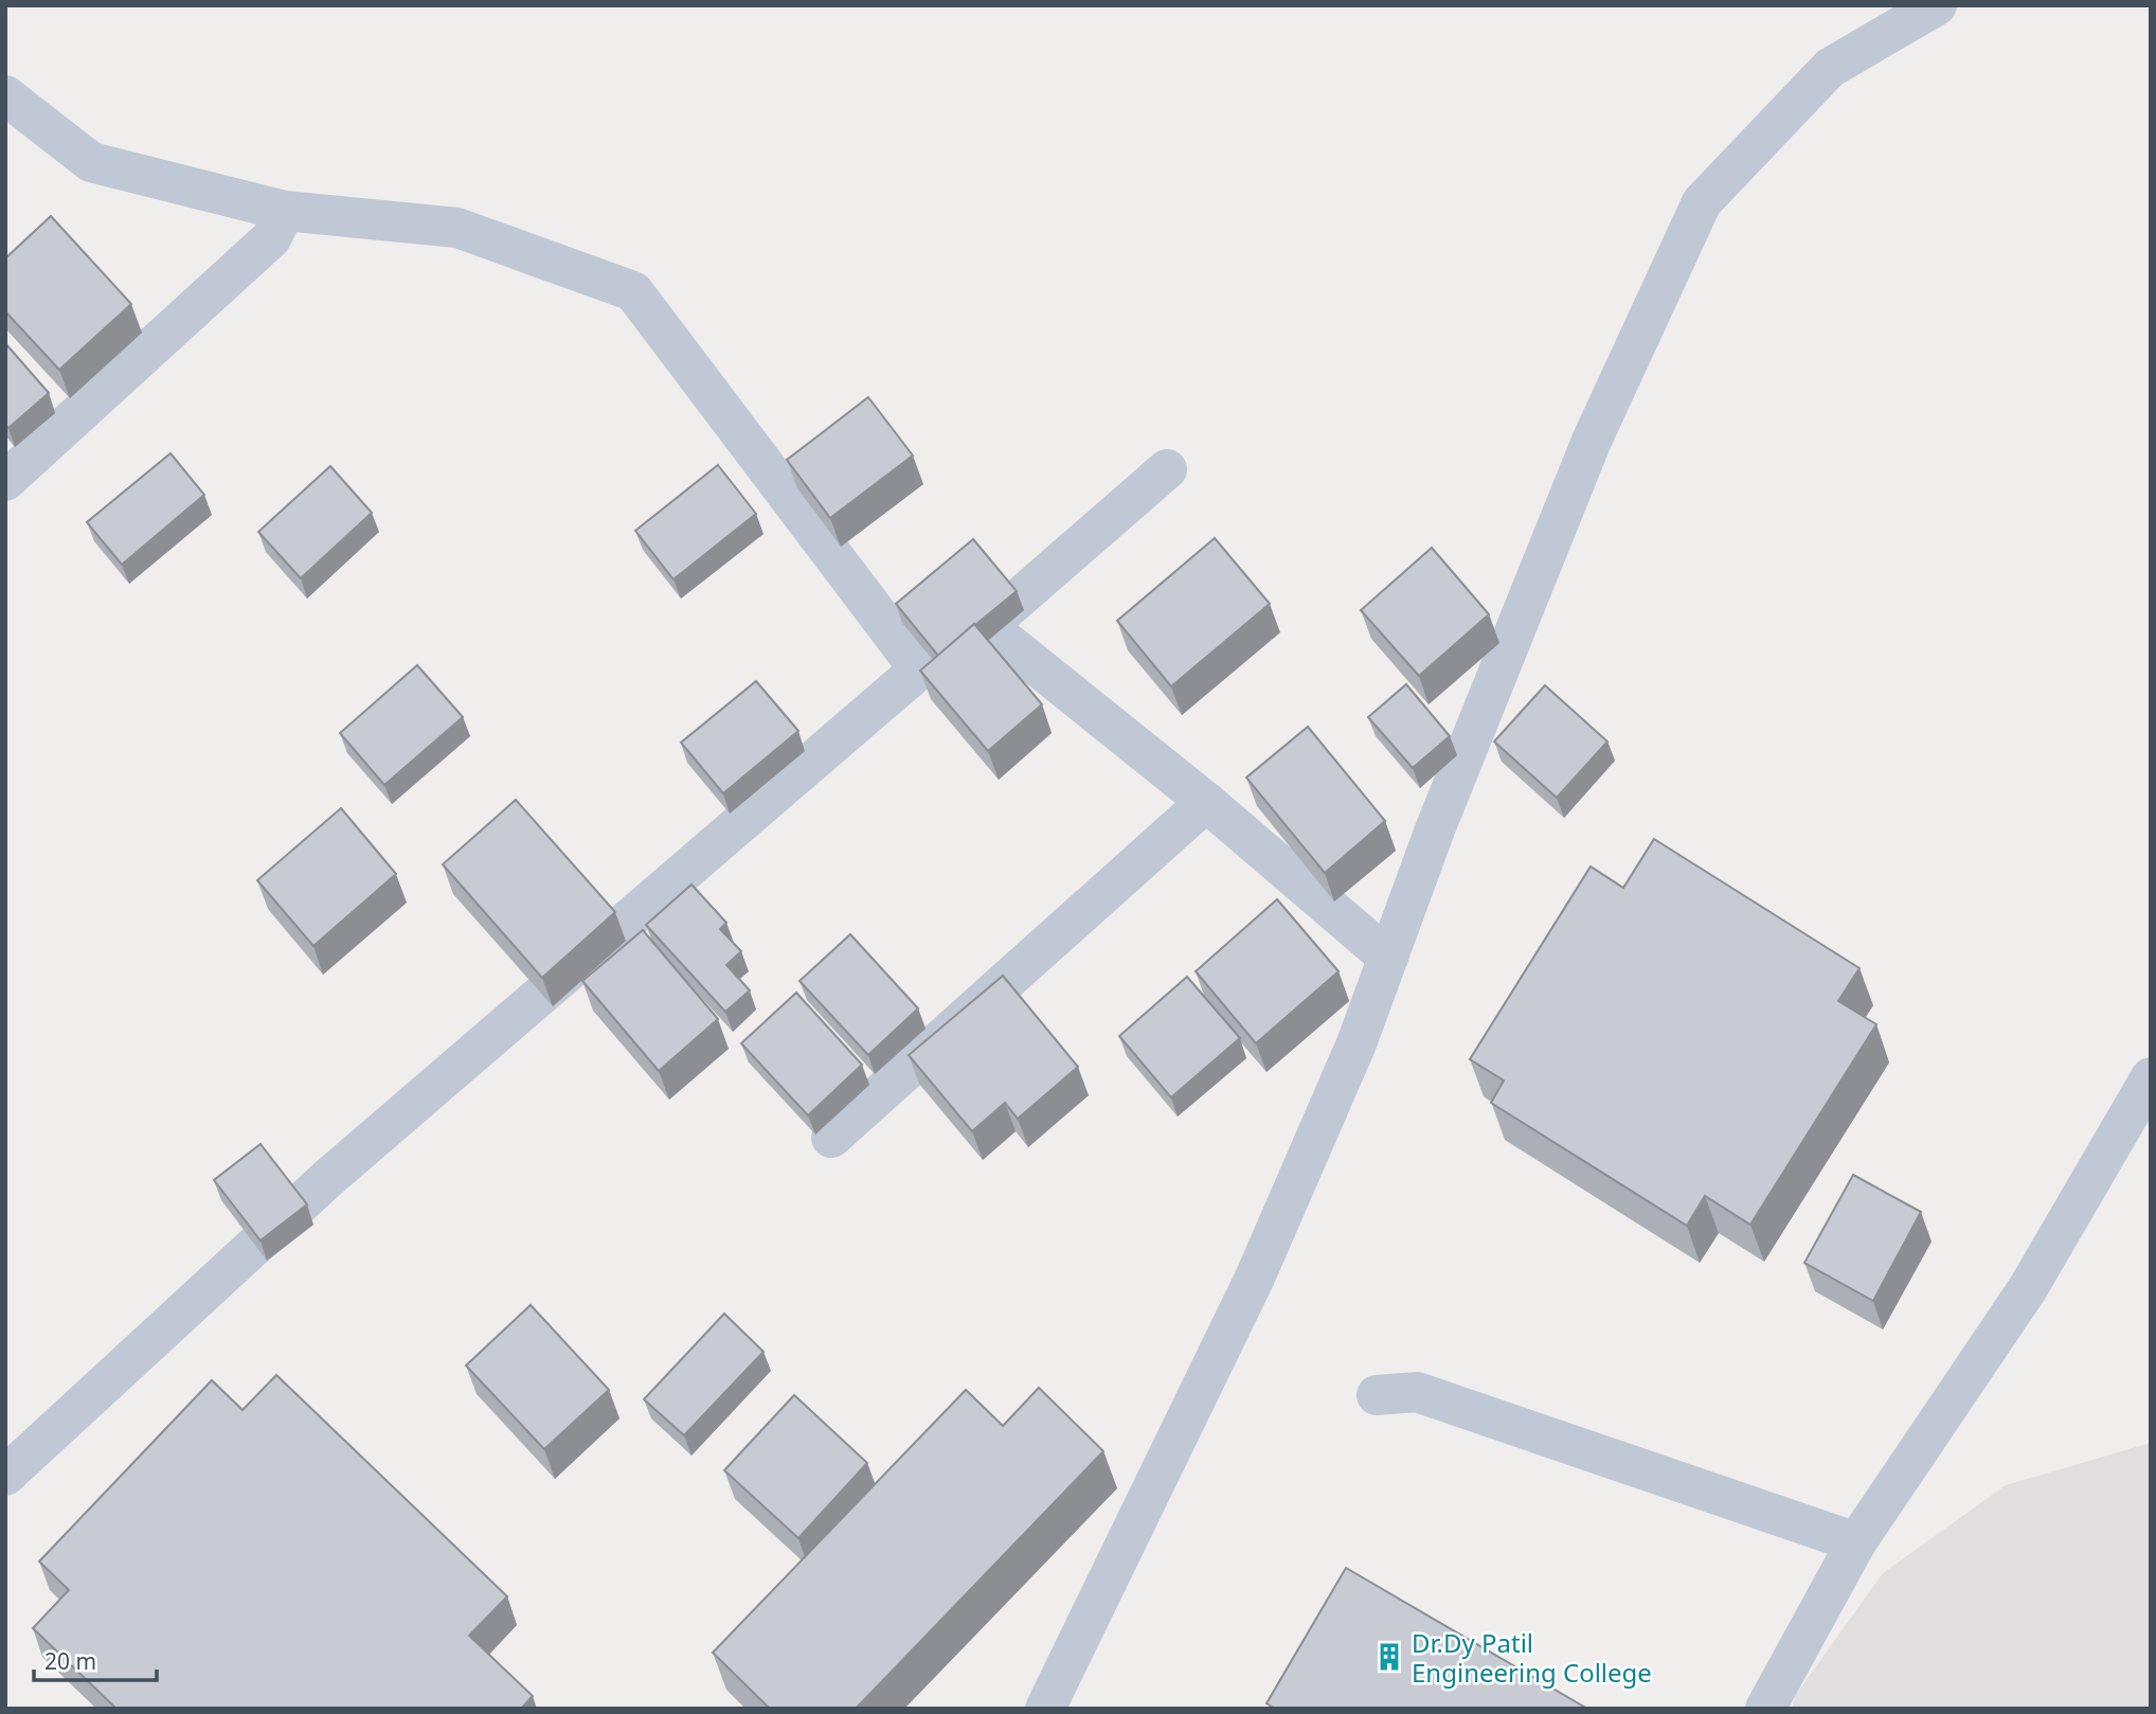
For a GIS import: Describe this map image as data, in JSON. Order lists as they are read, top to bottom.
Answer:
{
  "places": {
    "building": ["Dr.Dy Patil Engineering College"]
  },
  "scale_bar": "20 m"
}
